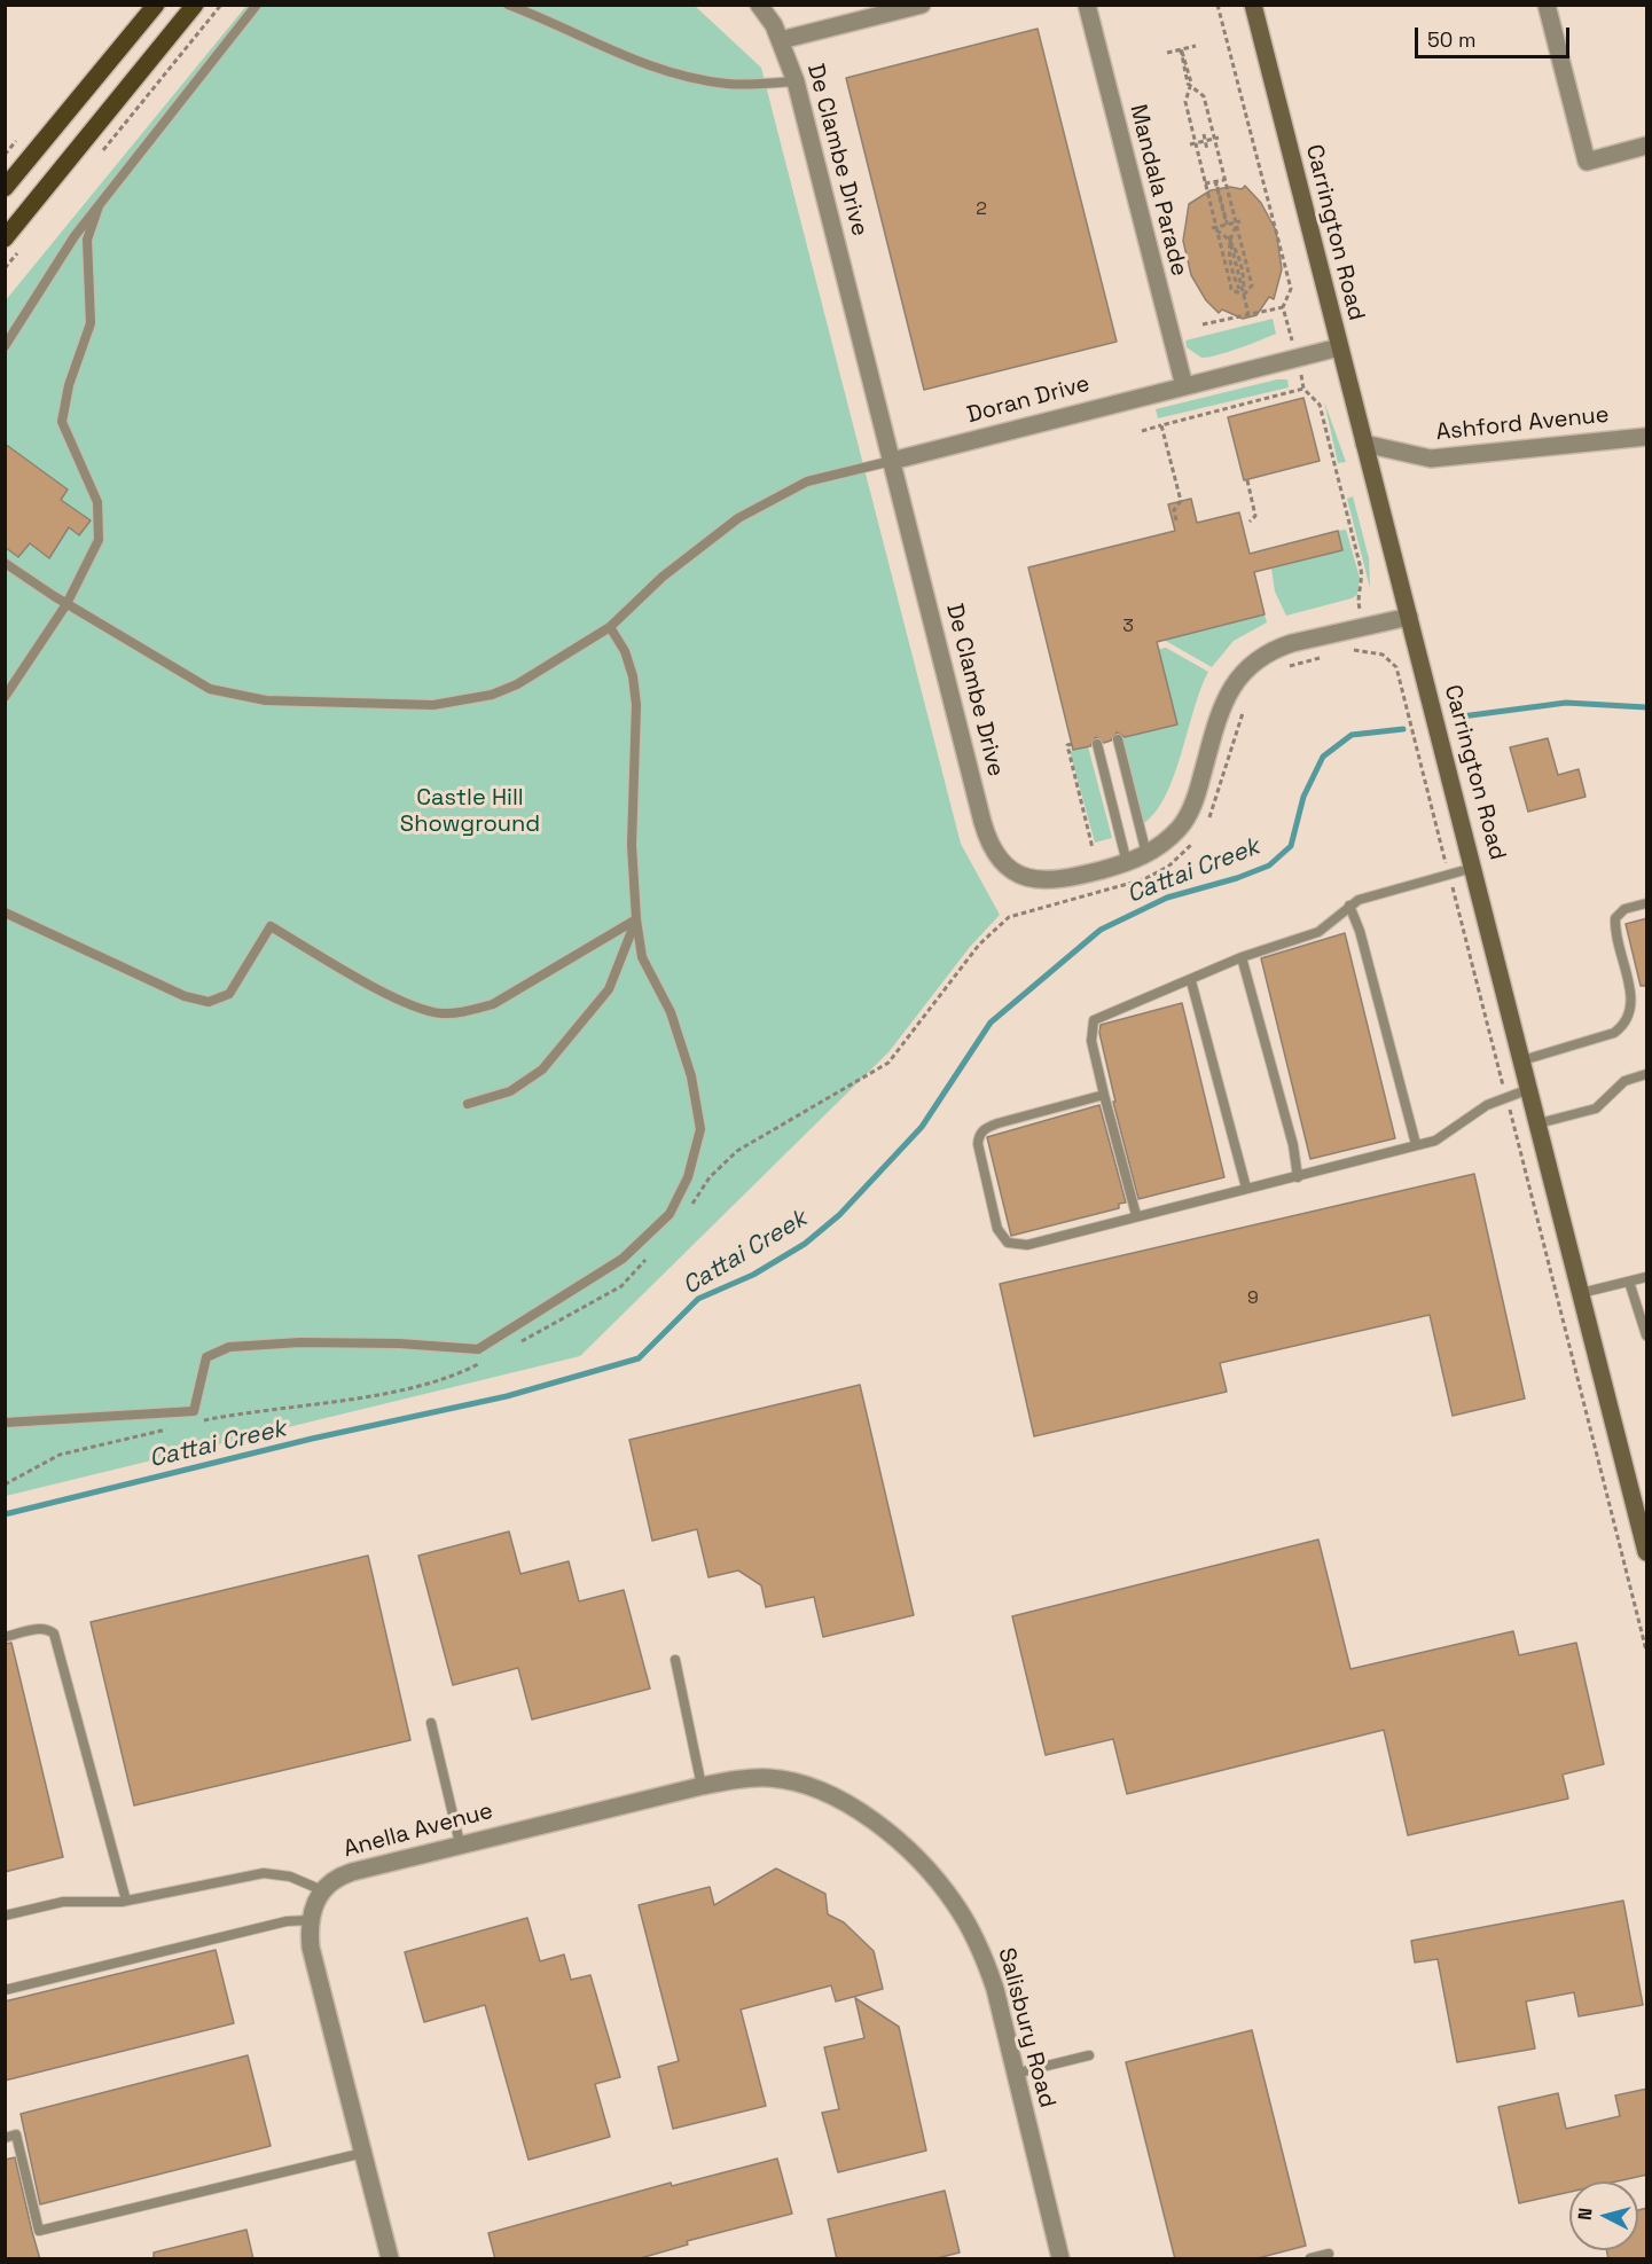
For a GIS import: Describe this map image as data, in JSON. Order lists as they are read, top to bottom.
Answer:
{
  "streets": {
    "main road": ["Carrington Road"],
    "street": [
      "De Clambe Drive",
      "Mandala Parade",
      "Doran Drive",
      "Ashford Avenue",
      "Anella Avenue",
      "Salisbury Road"
    ]
  },
  "crossings": [
    ["De Clambe Drive", "Carrington Road"],
    ["De Clambe Drive", "Doran Drive"],
    ["Mandala Parade", "Doran Drive"],
    ["Carrington Road", "Doran Drive"],
    ["Carrington Road", "Ashford Avenue"],
    ["Anella Avenue", "Salisbury Road"]
  ],
  "water": ["Cattai Creek"],
  "parks": ["Castle Hill Showground"],
  "house_numbers": ["2", "3", "9"],
  "scale_bar": "50 m",
  "north": "left"
}
